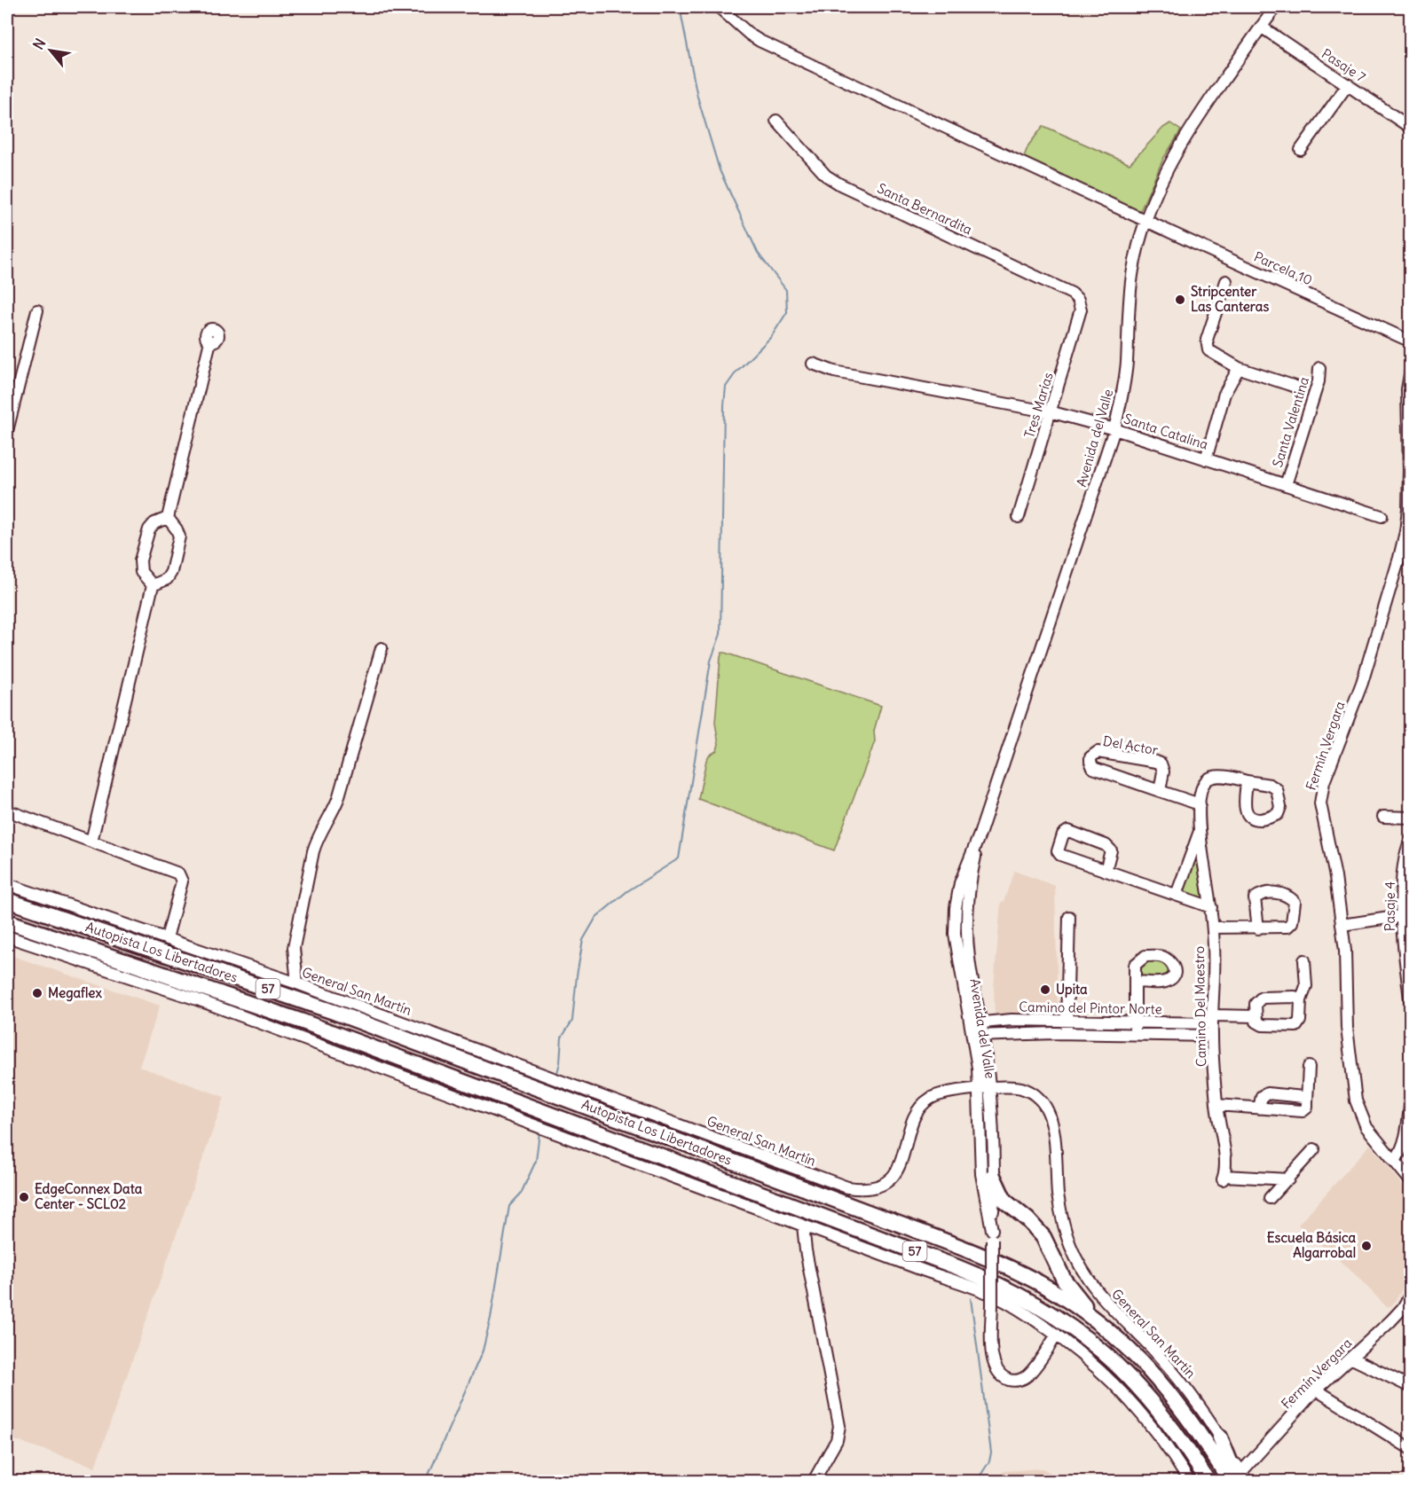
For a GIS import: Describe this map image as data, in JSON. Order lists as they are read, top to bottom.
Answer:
{
  "streets": {
    "highway": ["Autopista Los Libertadores", "57"],
    "street": [
      "Pasaje 7",
      "Santa Bernardita",
      "Parcela 10",
      "Tres Marías",
      "Santa Valentina",
      "Santa Catalina",
      "Avenida del Valle",
      "Del Actor",
      "Fermín Vergara",
      "Pasaje 4",
      "General San Martín",
      "Camino Del Maestro",
      "Camino del Pintor Norte"
    ]
  },
  "crossings": [
    ["Pasaje 7", "Avenida del Valle"],
    ["Santa Bernardita", "Tres Marías"],
    ["Parcela 10", "Avenida del Valle"],
    ["Tres Marías", "Santa Catalina"],
    ["Santa Valentina", "Santa Catalina"],
    ["Santa Catalina", "Avenida del Valle"],
    ["Avenida del Valle", "General San Martín"],
    ["Avenida del Valle", "Camino del Pintor Norte"],
    ["Fermín Vergara", "Autopista Los Libertadores"],
    ["Camino Del Maestro", "Camino del Pintor Norte"]
  ],
  "places": [
    "Stripcenter Las Canteras",
    "Upita",
    "Megaflex",
    "EdgeConnex Data Center - SCL02",
    "Escuela Básica Algarrobal"
  ],
  "north": "top left"
}
